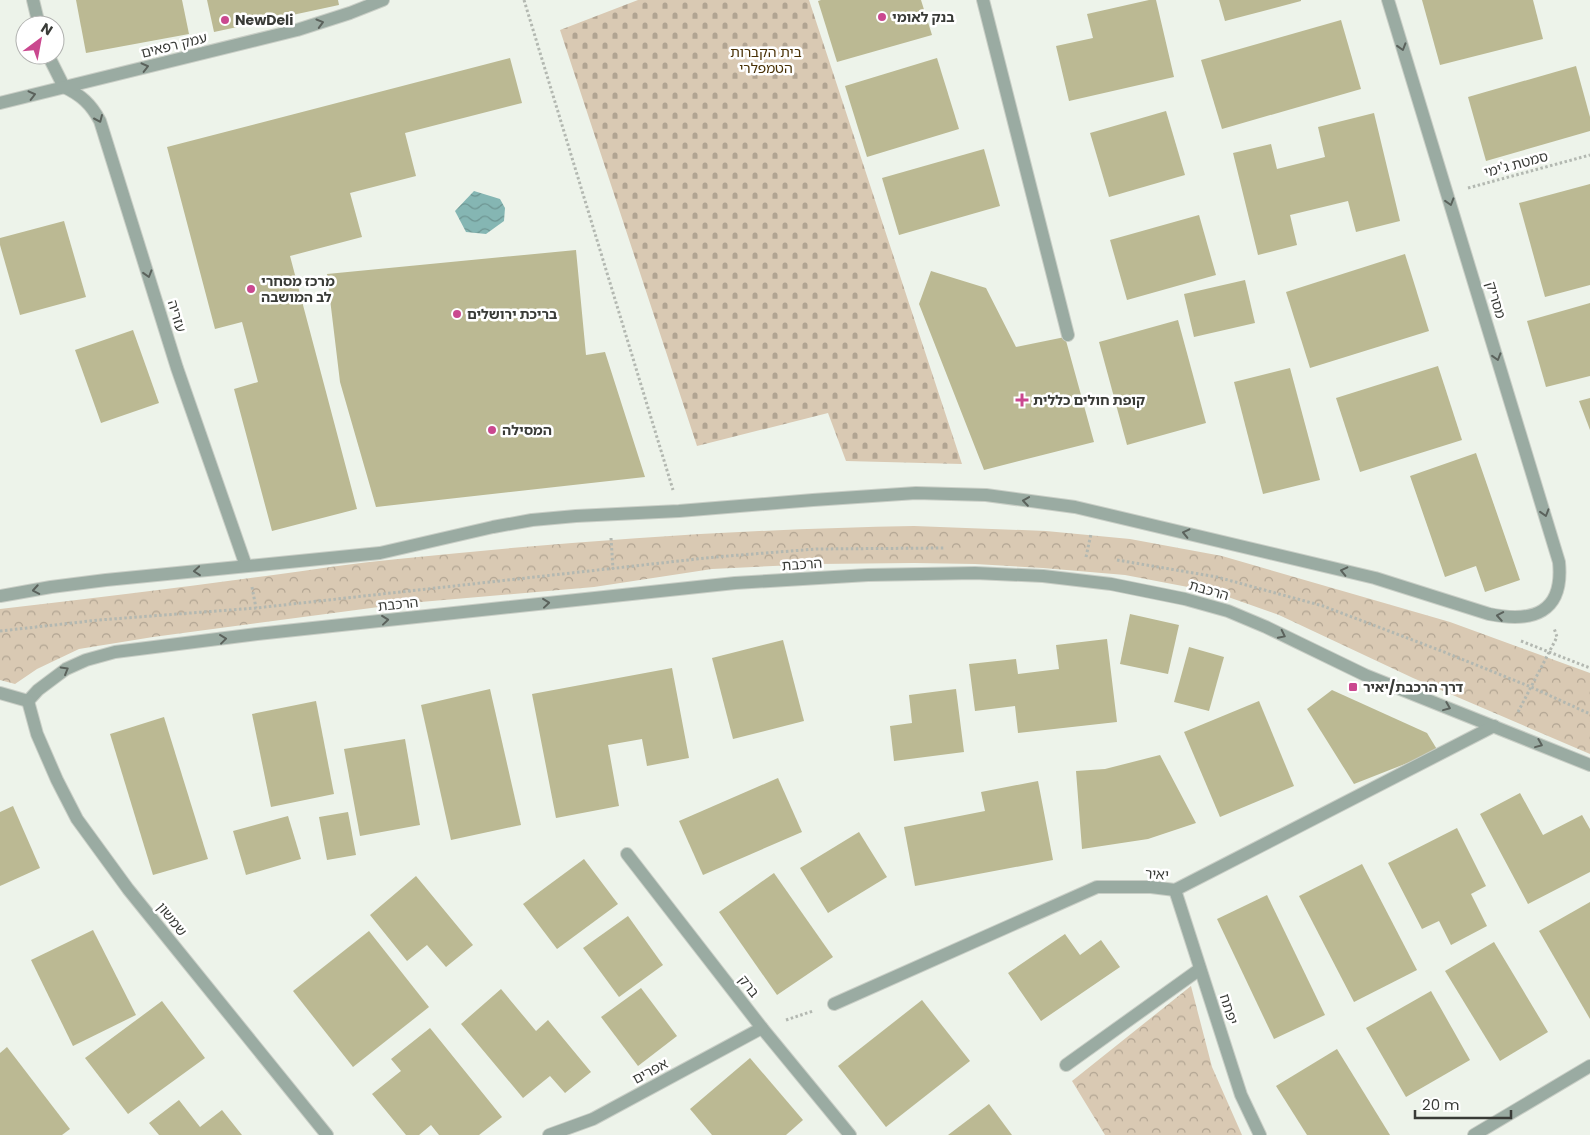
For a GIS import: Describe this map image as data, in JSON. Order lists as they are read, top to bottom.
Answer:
{
  "streets": {
    "street": [
      "עמק רפאים",
      "מסריק",
      "עזריה",
      "הרכבת",
      "יאיר",
      "שמשון",
      "ברק",
      "יפתח",
      "אפרים"
    ],
    "path": ["סמטת ג'ימי"]
  },
  "crossings": [
    ["עמק רפאים", "עזריה"],
    ["סמטת ג'ימי", "מסריק"],
    ["הרכבת", "יאיר"],
    ["הרכבת", "שמשון"],
    ["יאיר", "יפתח"],
    ["ברק", "אפרים"]
  ],
  "one_way": ["עמק רפאים", "מסריק", "עזריה"],
  "parks": ["בית הקברות הטמפלרי"],
  "places": {
    "other": [
      "בנק לאומי",
      "NewDeli",
      "מרכז מסחרי לב המושבה",
      "בריכת ירושלים",
      "המסילה"
    ],
    "health": ["קופת חולים כללית"],
    "transit": ["דרך הרכבת/יאיר"]
  },
  "scale_bar": "20 m",
  "north": "top right"
}
